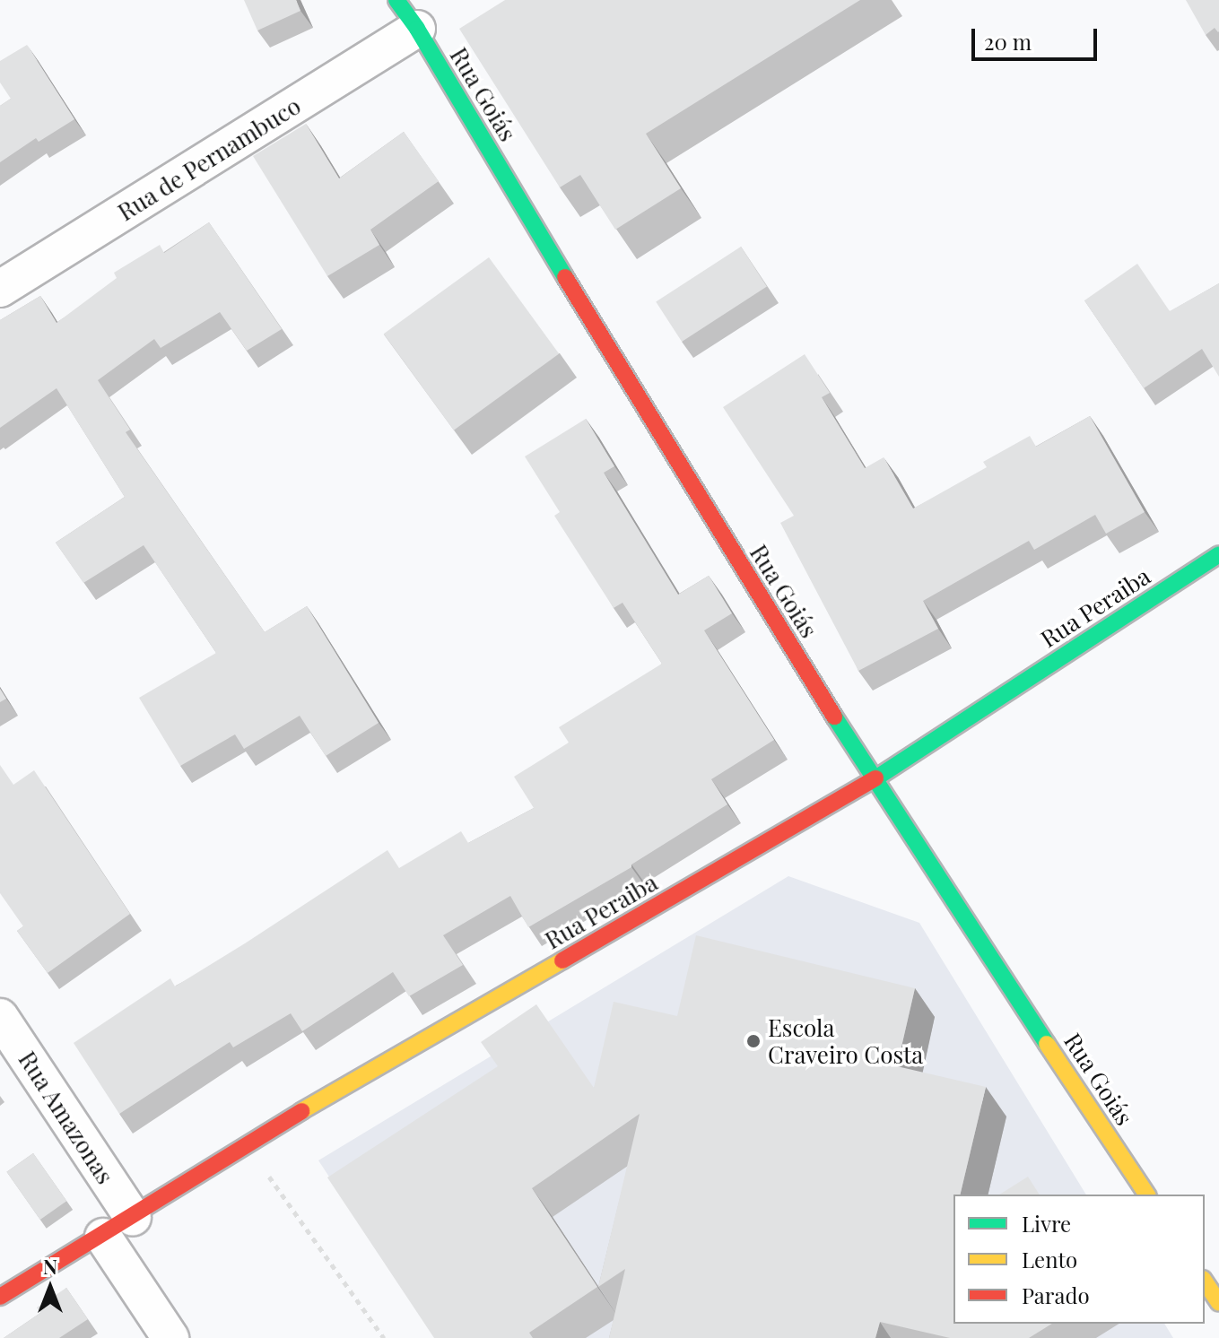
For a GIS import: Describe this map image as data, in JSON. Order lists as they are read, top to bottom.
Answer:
{
  "streets": {
    "street": [
      "Rua Goiás",
      "Rua de Pernambuco",
      "Rua Peraiba",
      "Rua Amazonas"
    ]
  },
  "crossings": [
    ["Rua Goiás", "Rua de Pernambuco"],
    ["Rua Goiás", "Rua Peraiba"],
    ["Rua Peraiba", "Rua Amazonas"]
  ],
  "places": ["Escola Craveiro Costa"],
  "legend": ["Livre", "Lento", "Parado"],
  "scale_bar": "20 m",
  "north": "top"
}
